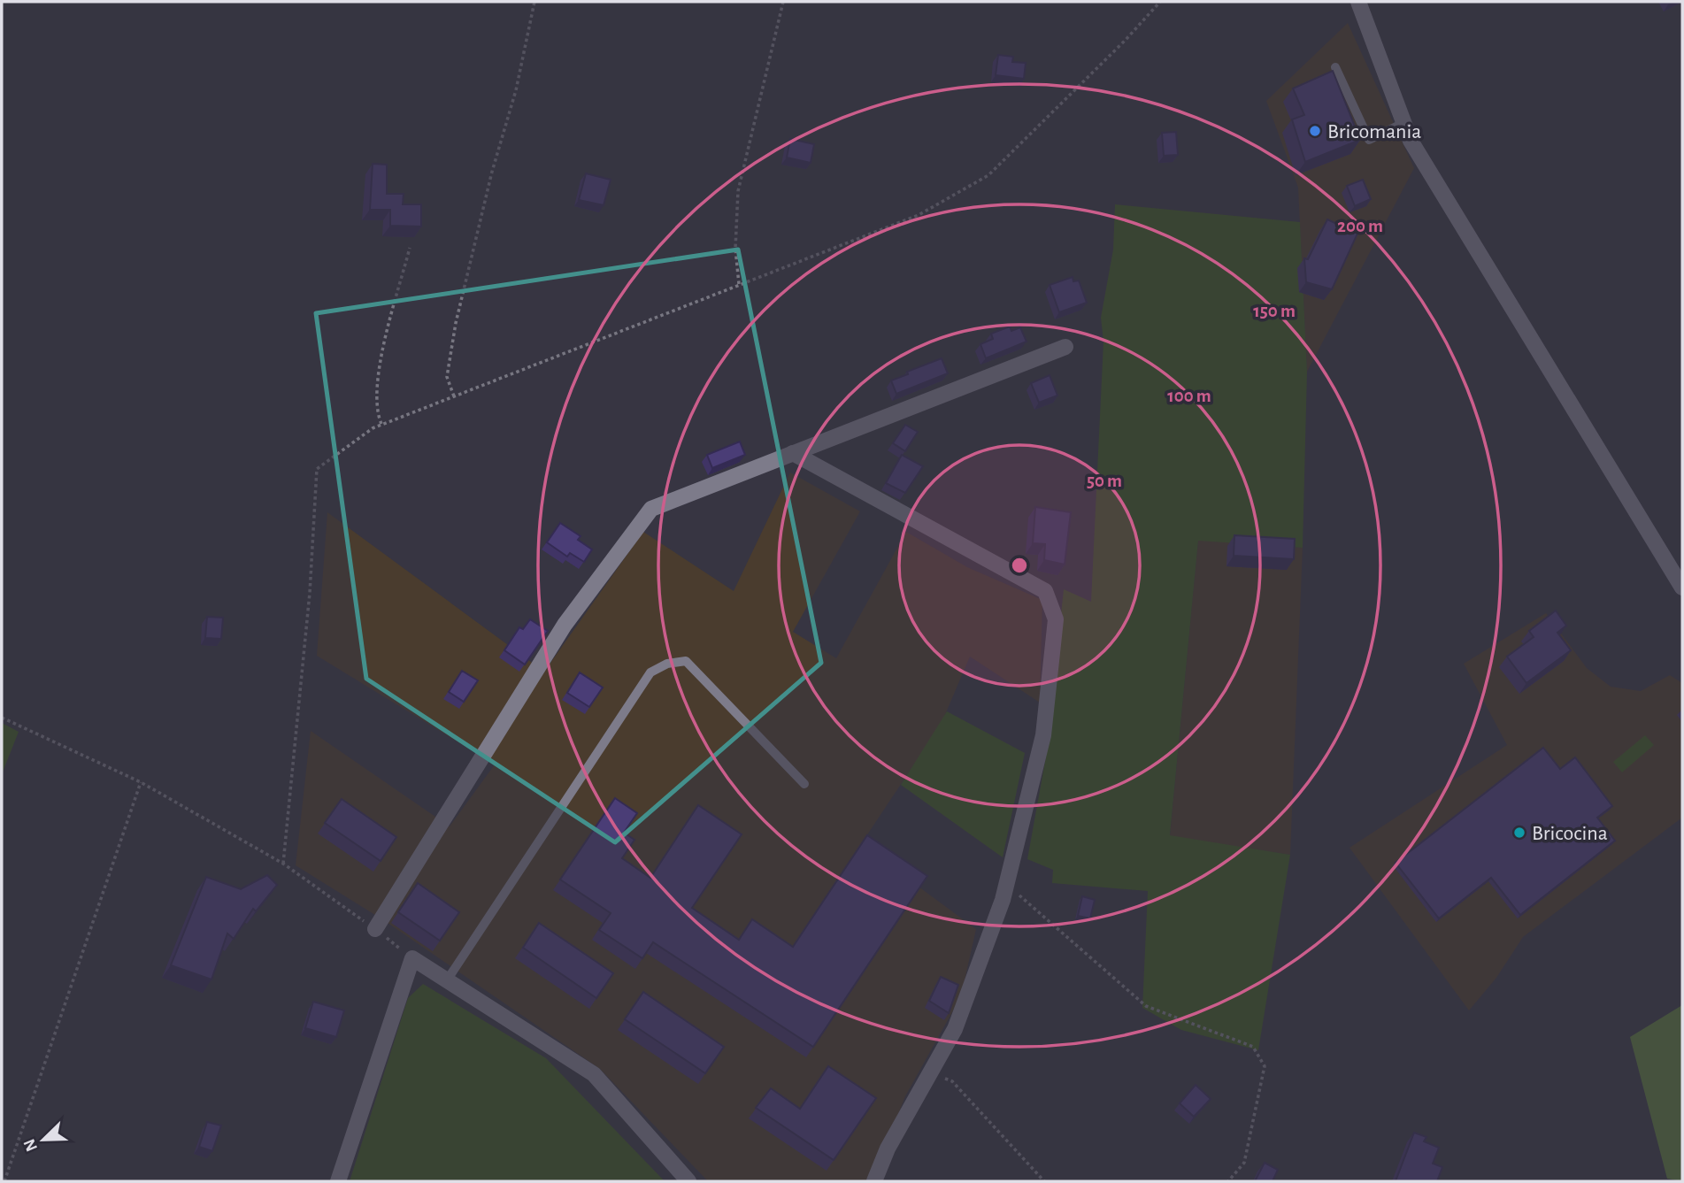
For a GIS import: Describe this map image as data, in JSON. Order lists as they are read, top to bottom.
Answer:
{
  "places": ["Bricomania", "Bricocina"],
  "north": "bottom left",
  "rings": [
    "200 m",
    "150 m",
    "100 m",
    "50 m"
  ]
}
